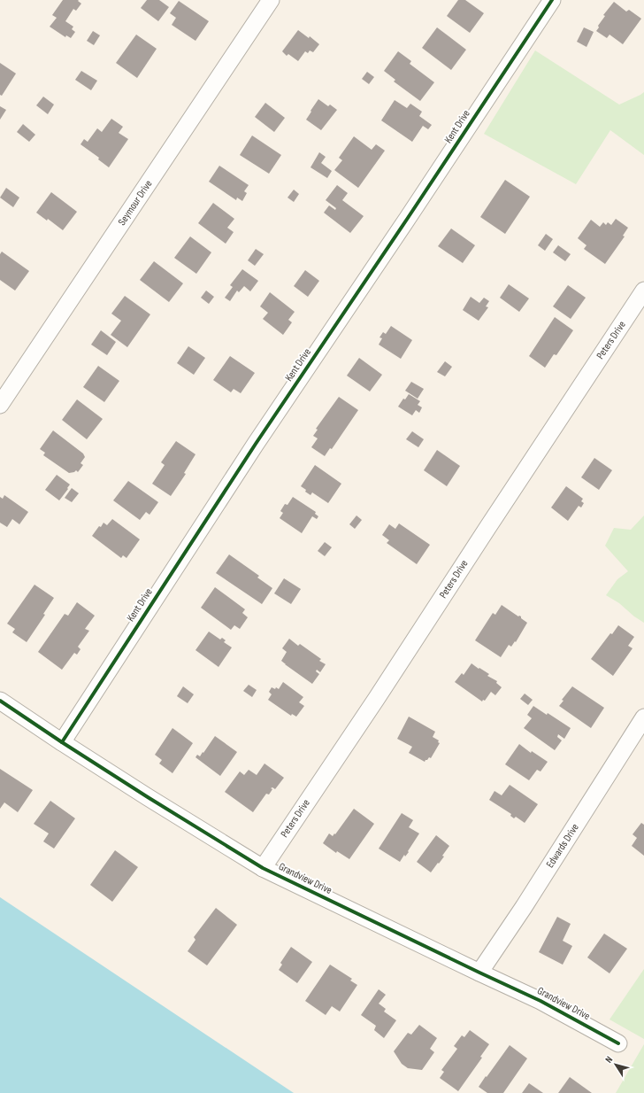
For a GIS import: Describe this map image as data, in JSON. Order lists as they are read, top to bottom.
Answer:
{
  "streets": {
    "street": [
      "Kent Drive",
      "Seymour Drive",
      "Peters Drive",
      "Edwards Drive",
      "Grandview Drive"
    ]
  },
  "crossings": [
    ["Kent Drive", "Grandview Drive"],
    ["Peters Drive", "Grandview Drive"],
    ["Edwards Drive", "Grandview Drive"]
  ],
  "north": "top left"
}
